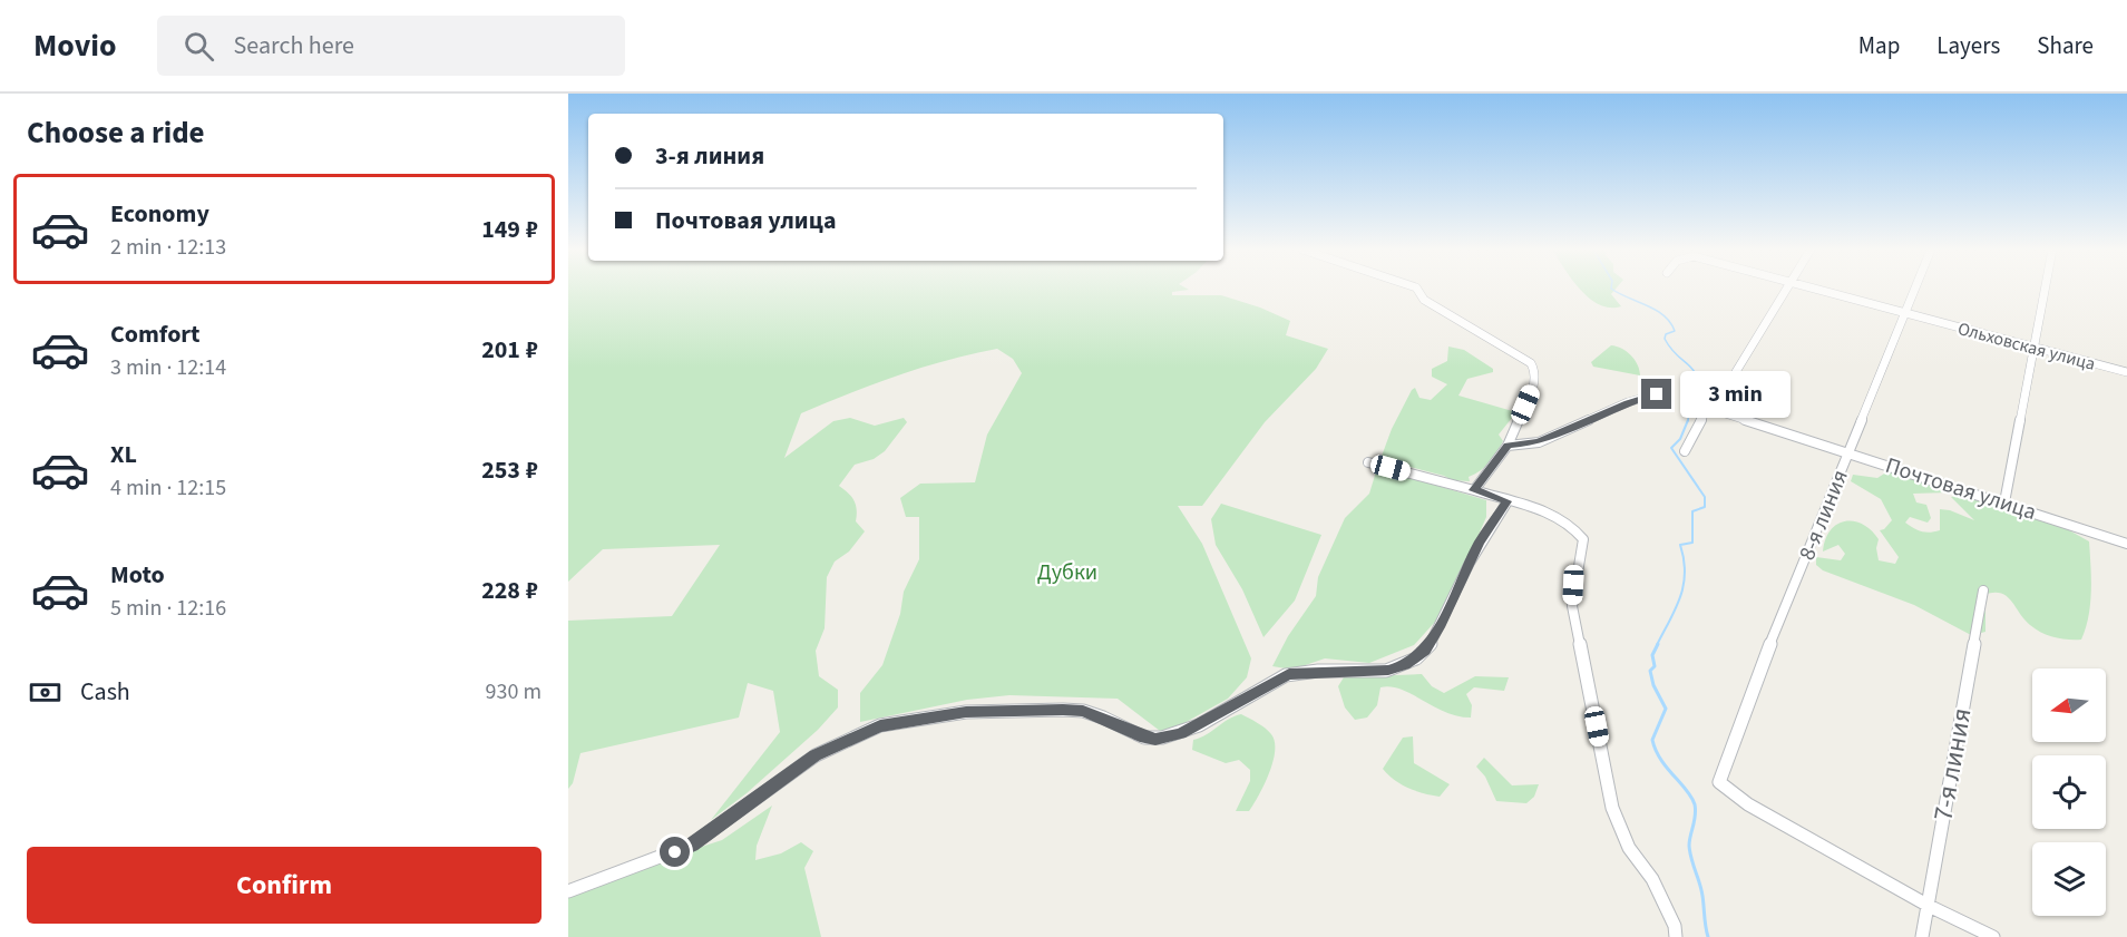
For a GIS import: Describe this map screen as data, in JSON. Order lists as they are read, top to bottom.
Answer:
{
  "streets": {
    "street": [
      "Ольховская улица",
      "Почтовая улица",
      "8-я линия",
      "7-я линия"
    ]
  },
  "crossings": [
    ["Ольховская улица", "8-я линия"],
    ["Почтовая улица", "8-я линия"],
    ["8-я линия", "7-я линия"]
  ],
  "parks": ["Дубки"],
  "north": "left",
  "page": {
    "header": "Movio",
    "search": "Search here",
    "nav": ["Map", "Layers", "Share"],
    "heading": "Choose a ride",
    "banner": ["3-я линия", "Почтовая улица"],
    "list": [
      {
        "name": "Economy",
        "note": "2 min · 12:13",
        "value": "149 ₽"
      },
      {
        "name": "Comfort",
        "note": "3 min · 12:14",
        "value": "201 ₽"
      },
      {
        "name": "XL",
        "note": "4 min · 12:15",
        "value": "253 ₽"
      },
      {
        "name": "Moto",
        "note": "5 min · 12:16",
        "value": "228 ₽"
      }
    ],
    "bubble": "3 min",
    "pay": ["Cash", "930 m"],
    "buttons": "Confirm"
  }
}
